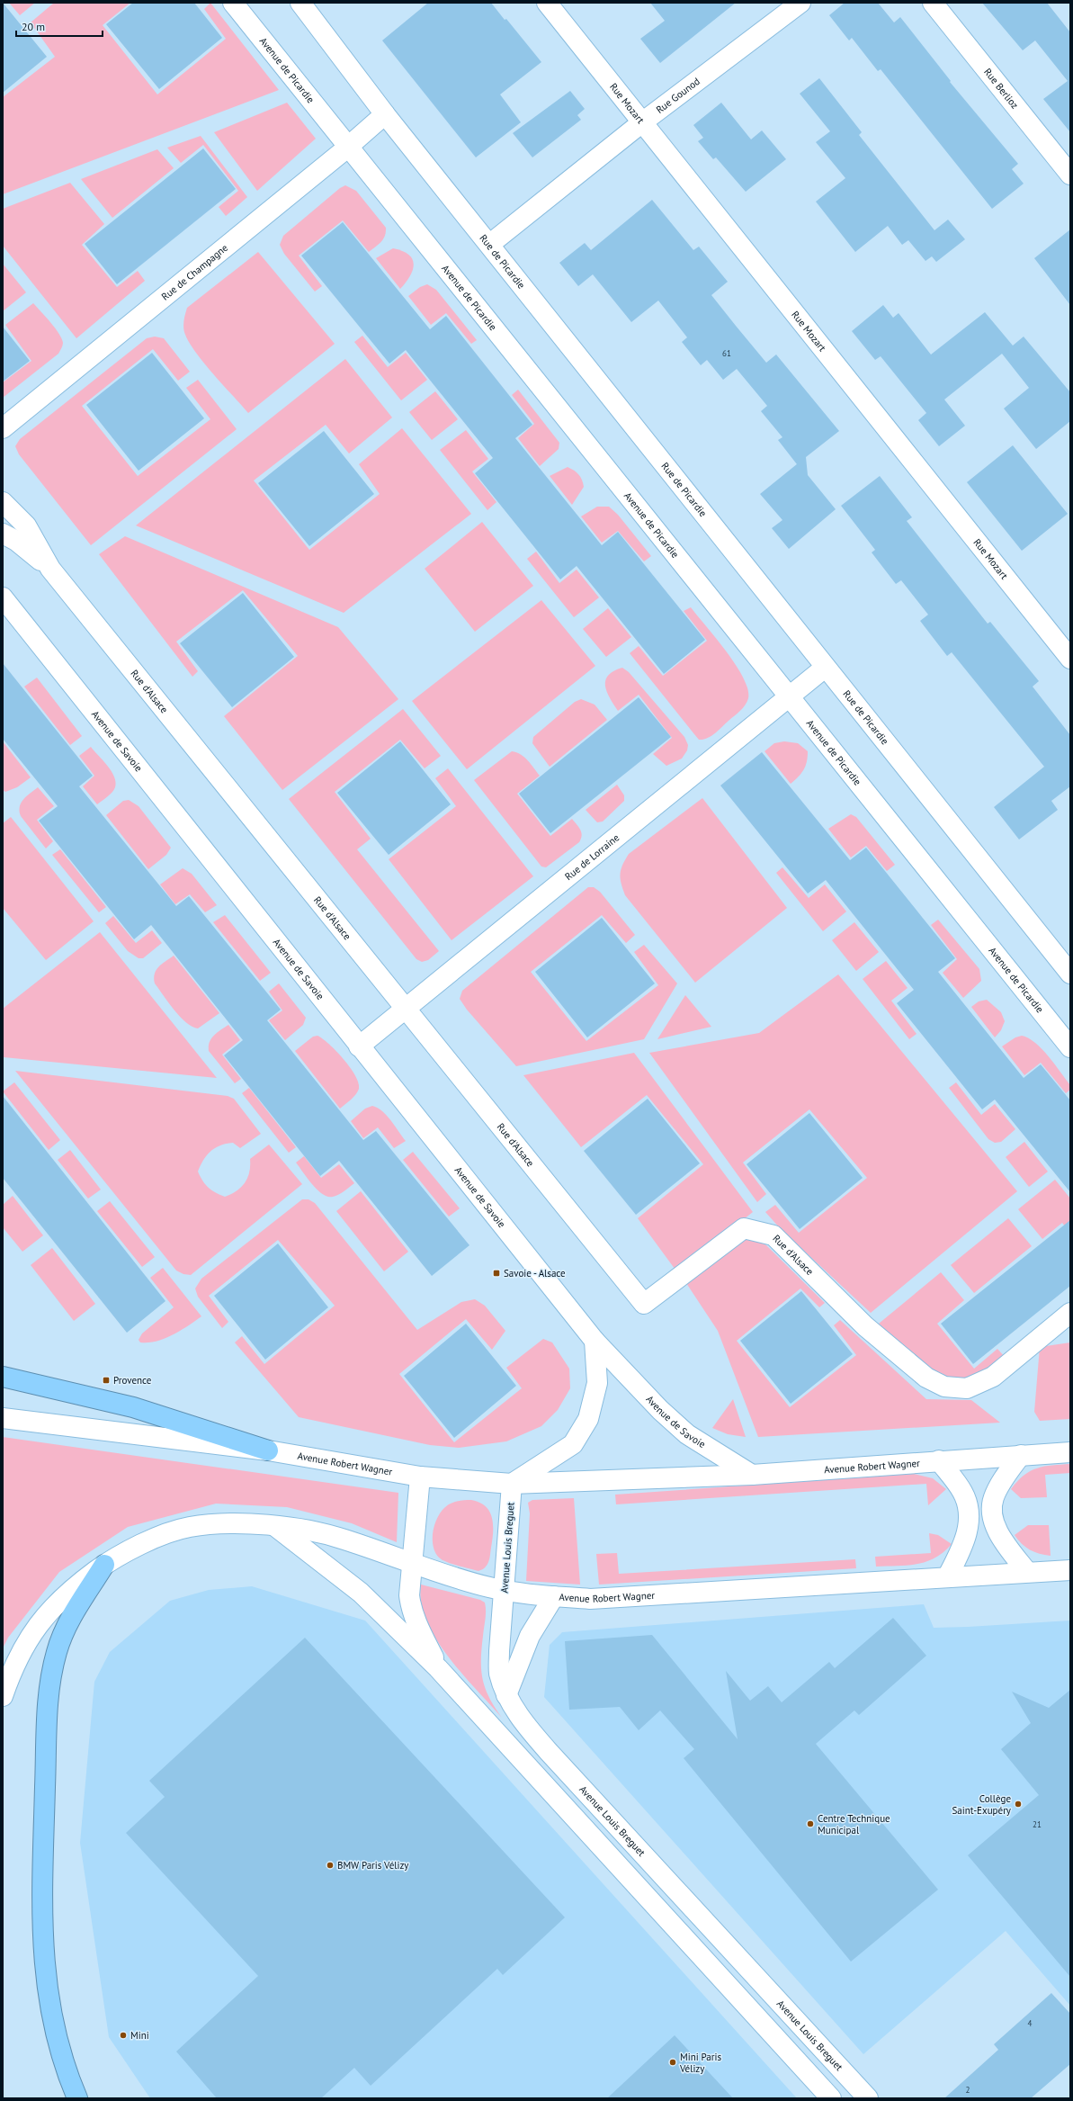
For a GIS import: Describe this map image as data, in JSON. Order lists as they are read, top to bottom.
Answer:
{
  "streets": {
    "street": [
      "Avenue de Picardie",
      "Rue Berlioz",
      "Rue Gounod",
      "Rue Mozart",
      "Rue de Picardie",
      "Rue de Champagne",
      "Rue d'Alsace",
      "Avenue de Savoie",
      "Rue de Lorraine",
      "Avenue Robert Wagner",
      "Avenue Louis Breguet"
    ]
  },
  "crossings": [
    ["Avenue de Picardie", "Rue de Champagne"],
    ["Avenue de Picardie", "Rue de Lorraine"],
    ["Rue Gounod", "Rue Mozart"],
    ["Rue Gounod", "Rue de Picardie"],
    ["Rue de Picardie", "Rue de Champagne"],
    ["Rue de Picardie", "Rue de Lorraine"],
    ["Rue d'Alsace", "Rue de Lorraine"],
    ["Avenue de Savoie", "Rue de Lorraine"],
    ["Avenue de Savoie", "Avenue Robert Wagner"],
    ["Avenue Robert Wagner", "Avenue Louis Breguet"]
  ],
  "places": {
    "transit": ["Savoie - Alsace", "Provence"],
    "other": [
      "Collège Saint-Exupéry",
      "Centre Technique Municipal",
      "BMW Paris Vélizy",
      "Mini",
      "Mini Paris Vélizy"
    ]
  },
  "house_numbers": [
    "61",
    "21",
    "4",
    "2"
  ],
  "scale_bar": "20 m"
}
